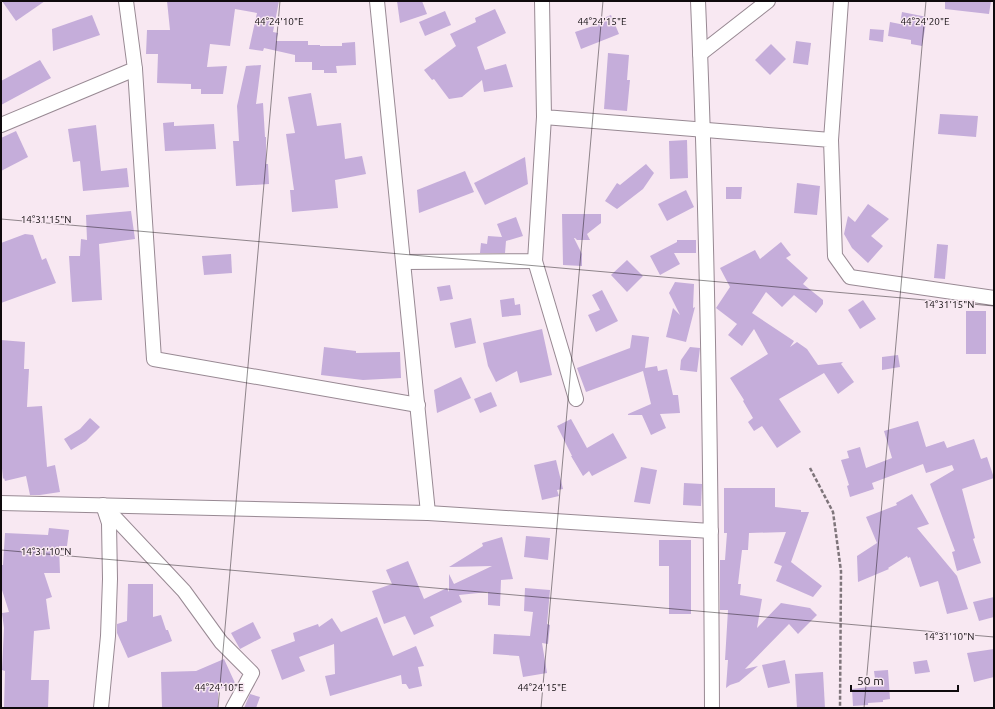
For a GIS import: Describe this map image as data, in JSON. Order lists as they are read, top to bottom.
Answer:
{
  "scale_bar": "50 m",
  "coordinates": [
    "44°24'10\"E",
    "44°24'15\"E",
    "44°24'20\"E",
    "14°31'15\"N",
    "14°31'10\"N"
  ]
}
